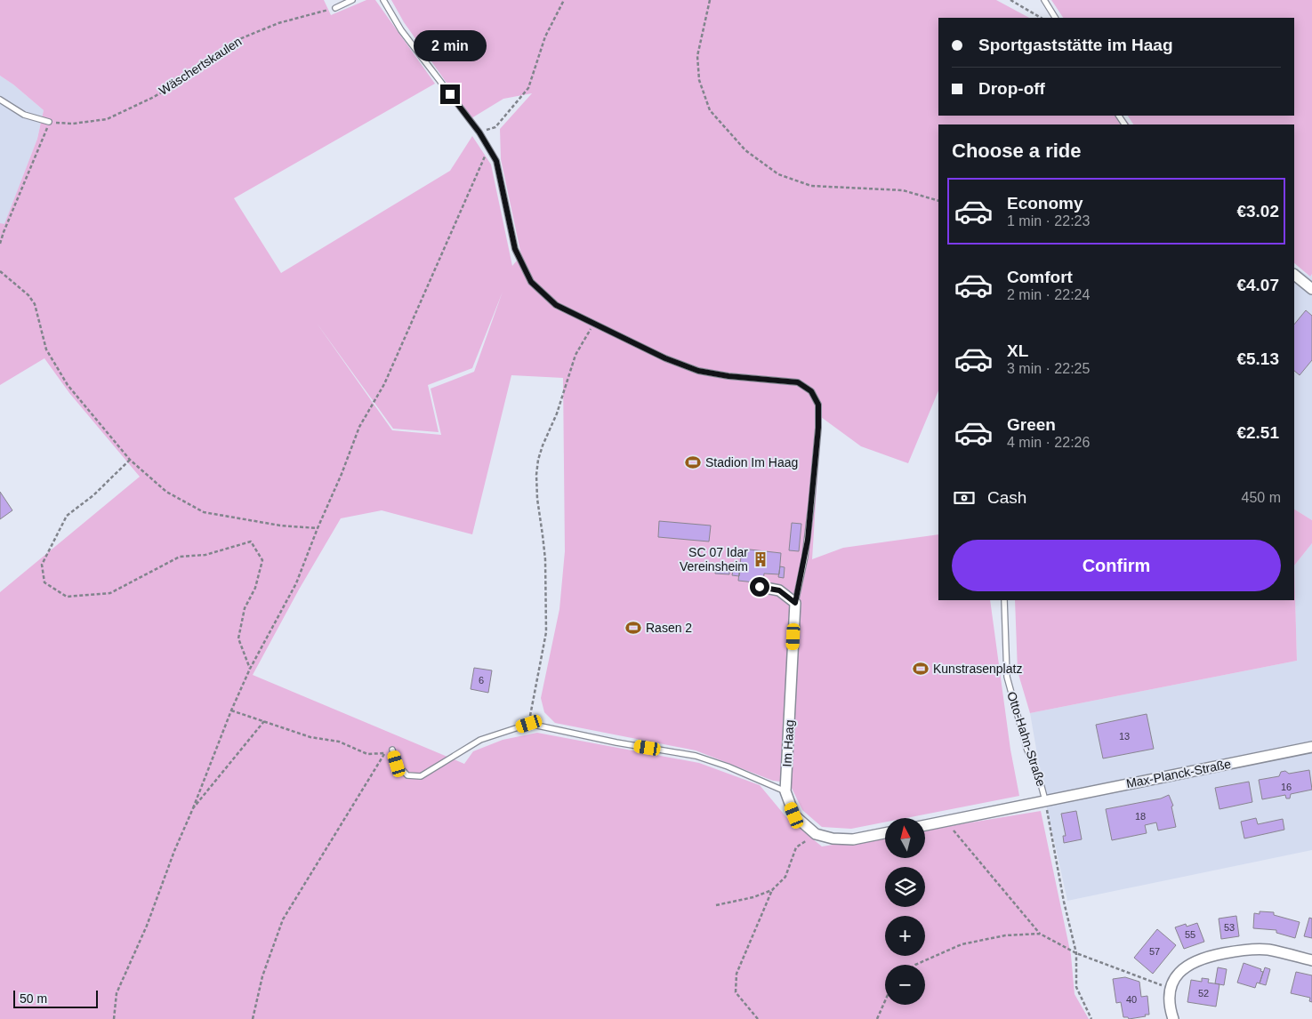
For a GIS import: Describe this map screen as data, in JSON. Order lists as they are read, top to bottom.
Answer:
{
  "streets": {
    "street": ["Im Haag", "Max-Planck-Straße"],
    "lane": ["Otto-Hahn-Straße"],
    "path": ["Wäschertskaulen"]
  },
  "crossings": [
    ["Otto-Hahn-Straße", "Max-Planck-Straße"]
  ],
  "places": {
    "sports": ["Stadion Im Haag", "Rasen 2", "Kunstrasenplatz"],
    "building": ["SC 07 Idar Vereinsheim"]
  },
  "house_numbers": [
    "6",
    "13",
    "16",
    "18",
    "53",
    "55",
    "57",
    "52",
    "40"
  ],
  "scale_bar": "50 m",
  "north": "top",
  "page": {
    "banner": ["Sportgaststätte im Haag", "Drop-off"],
    "bubble": "2 min",
    "heading": "Choose a ride",
    "list": [
      {
        "name": "Economy",
        "note": "1 min · 22:23",
        "value": "€3.02"
      },
      {
        "name": "Comfort",
        "note": "2 min · 22:24",
        "value": "€4.07"
      },
      {
        "name": "XL",
        "note": "3 min · 22:25",
        "value": "€5.13"
      },
      {
        "name": "Green",
        "note": "4 min · 22:26",
        "value": "€2.51"
      }
    ],
    "pay": ["Cash", "450 m"],
    "buttons": "Confirm",
    "map_buttons": ["+", "−"],
    "scale": "50 m"
  }
}
